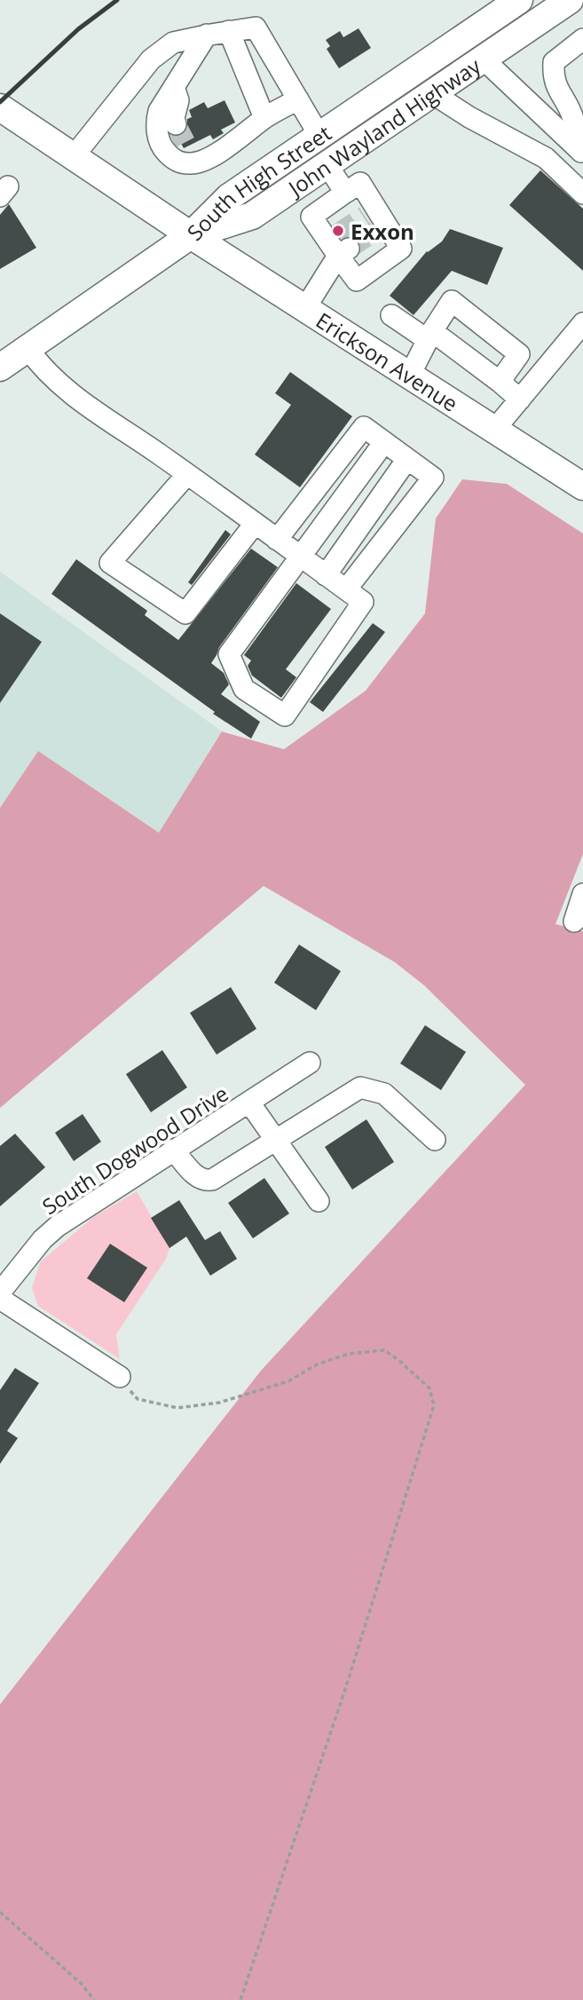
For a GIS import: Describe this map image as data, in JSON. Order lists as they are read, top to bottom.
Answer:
{
  "streets": {
    "main road": ["John Wayland Highway", "South High Street", "Erickson Avenue"],
    "street": ["South Dogwood Drive"]
  },
  "crossings": [
    ["John Wayland Highway", "South High Street"],
    ["John Wayland Highway", "Erickson Avenue"],
    ["South High Street", "Erickson Avenue"]
  ],
  "places": ["Exxon"]
}
